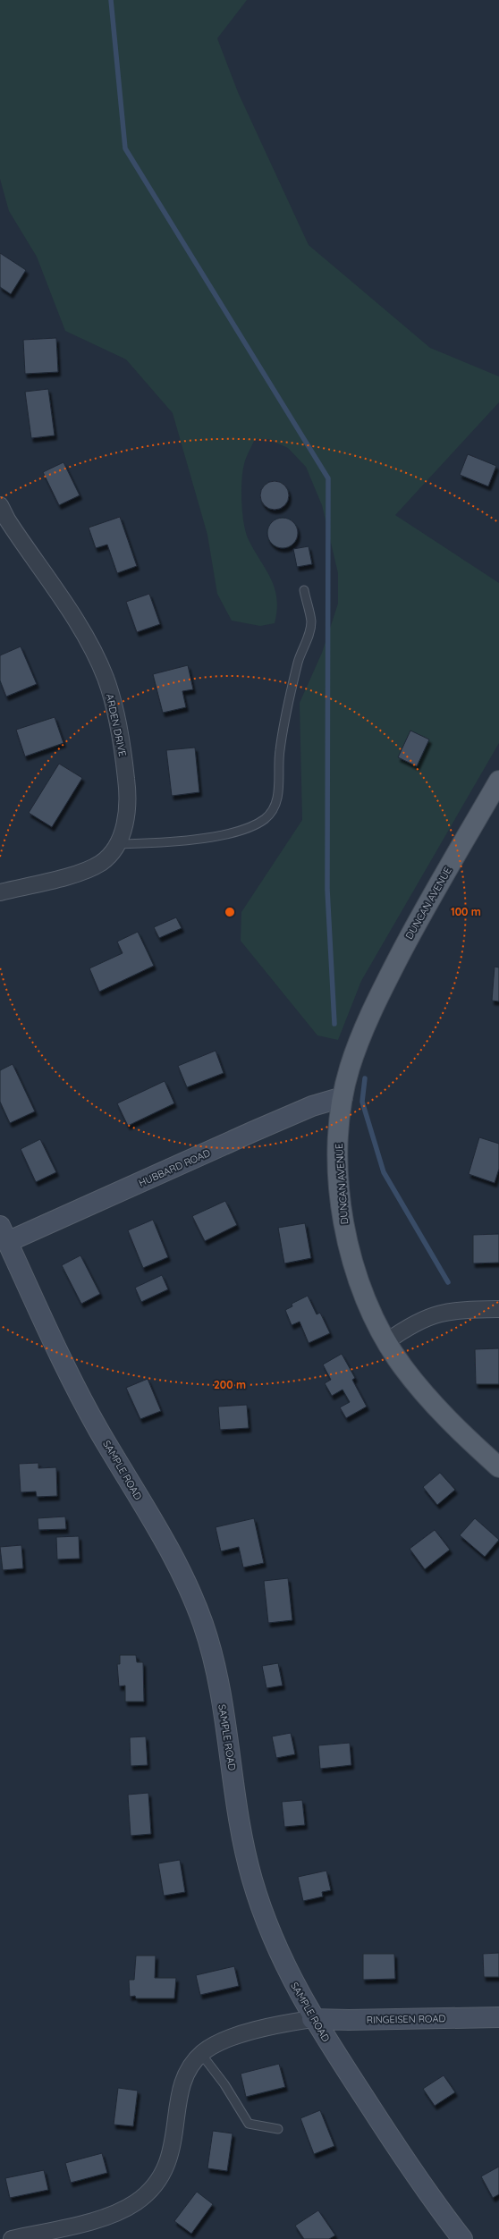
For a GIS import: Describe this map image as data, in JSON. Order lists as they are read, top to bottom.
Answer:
{
  "streets": {
    "main road": ["DUNCAN AVENUE"],
    "street": [
      "ARDEN DRIVE",
      "HUBBARD ROAD",
      "SAMPLE ROAD",
      "RINGEISEN ROAD"
    ]
  },
  "crossings": [
    ["DUNCAN AVENUE", "HUBBARD ROAD"],
    ["HUBBARD ROAD", "SAMPLE ROAD"],
    ["SAMPLE ROAD", "RINGEISEN ROAD"]
  ],
  "rings": ["100 m", "200 m"]
}
